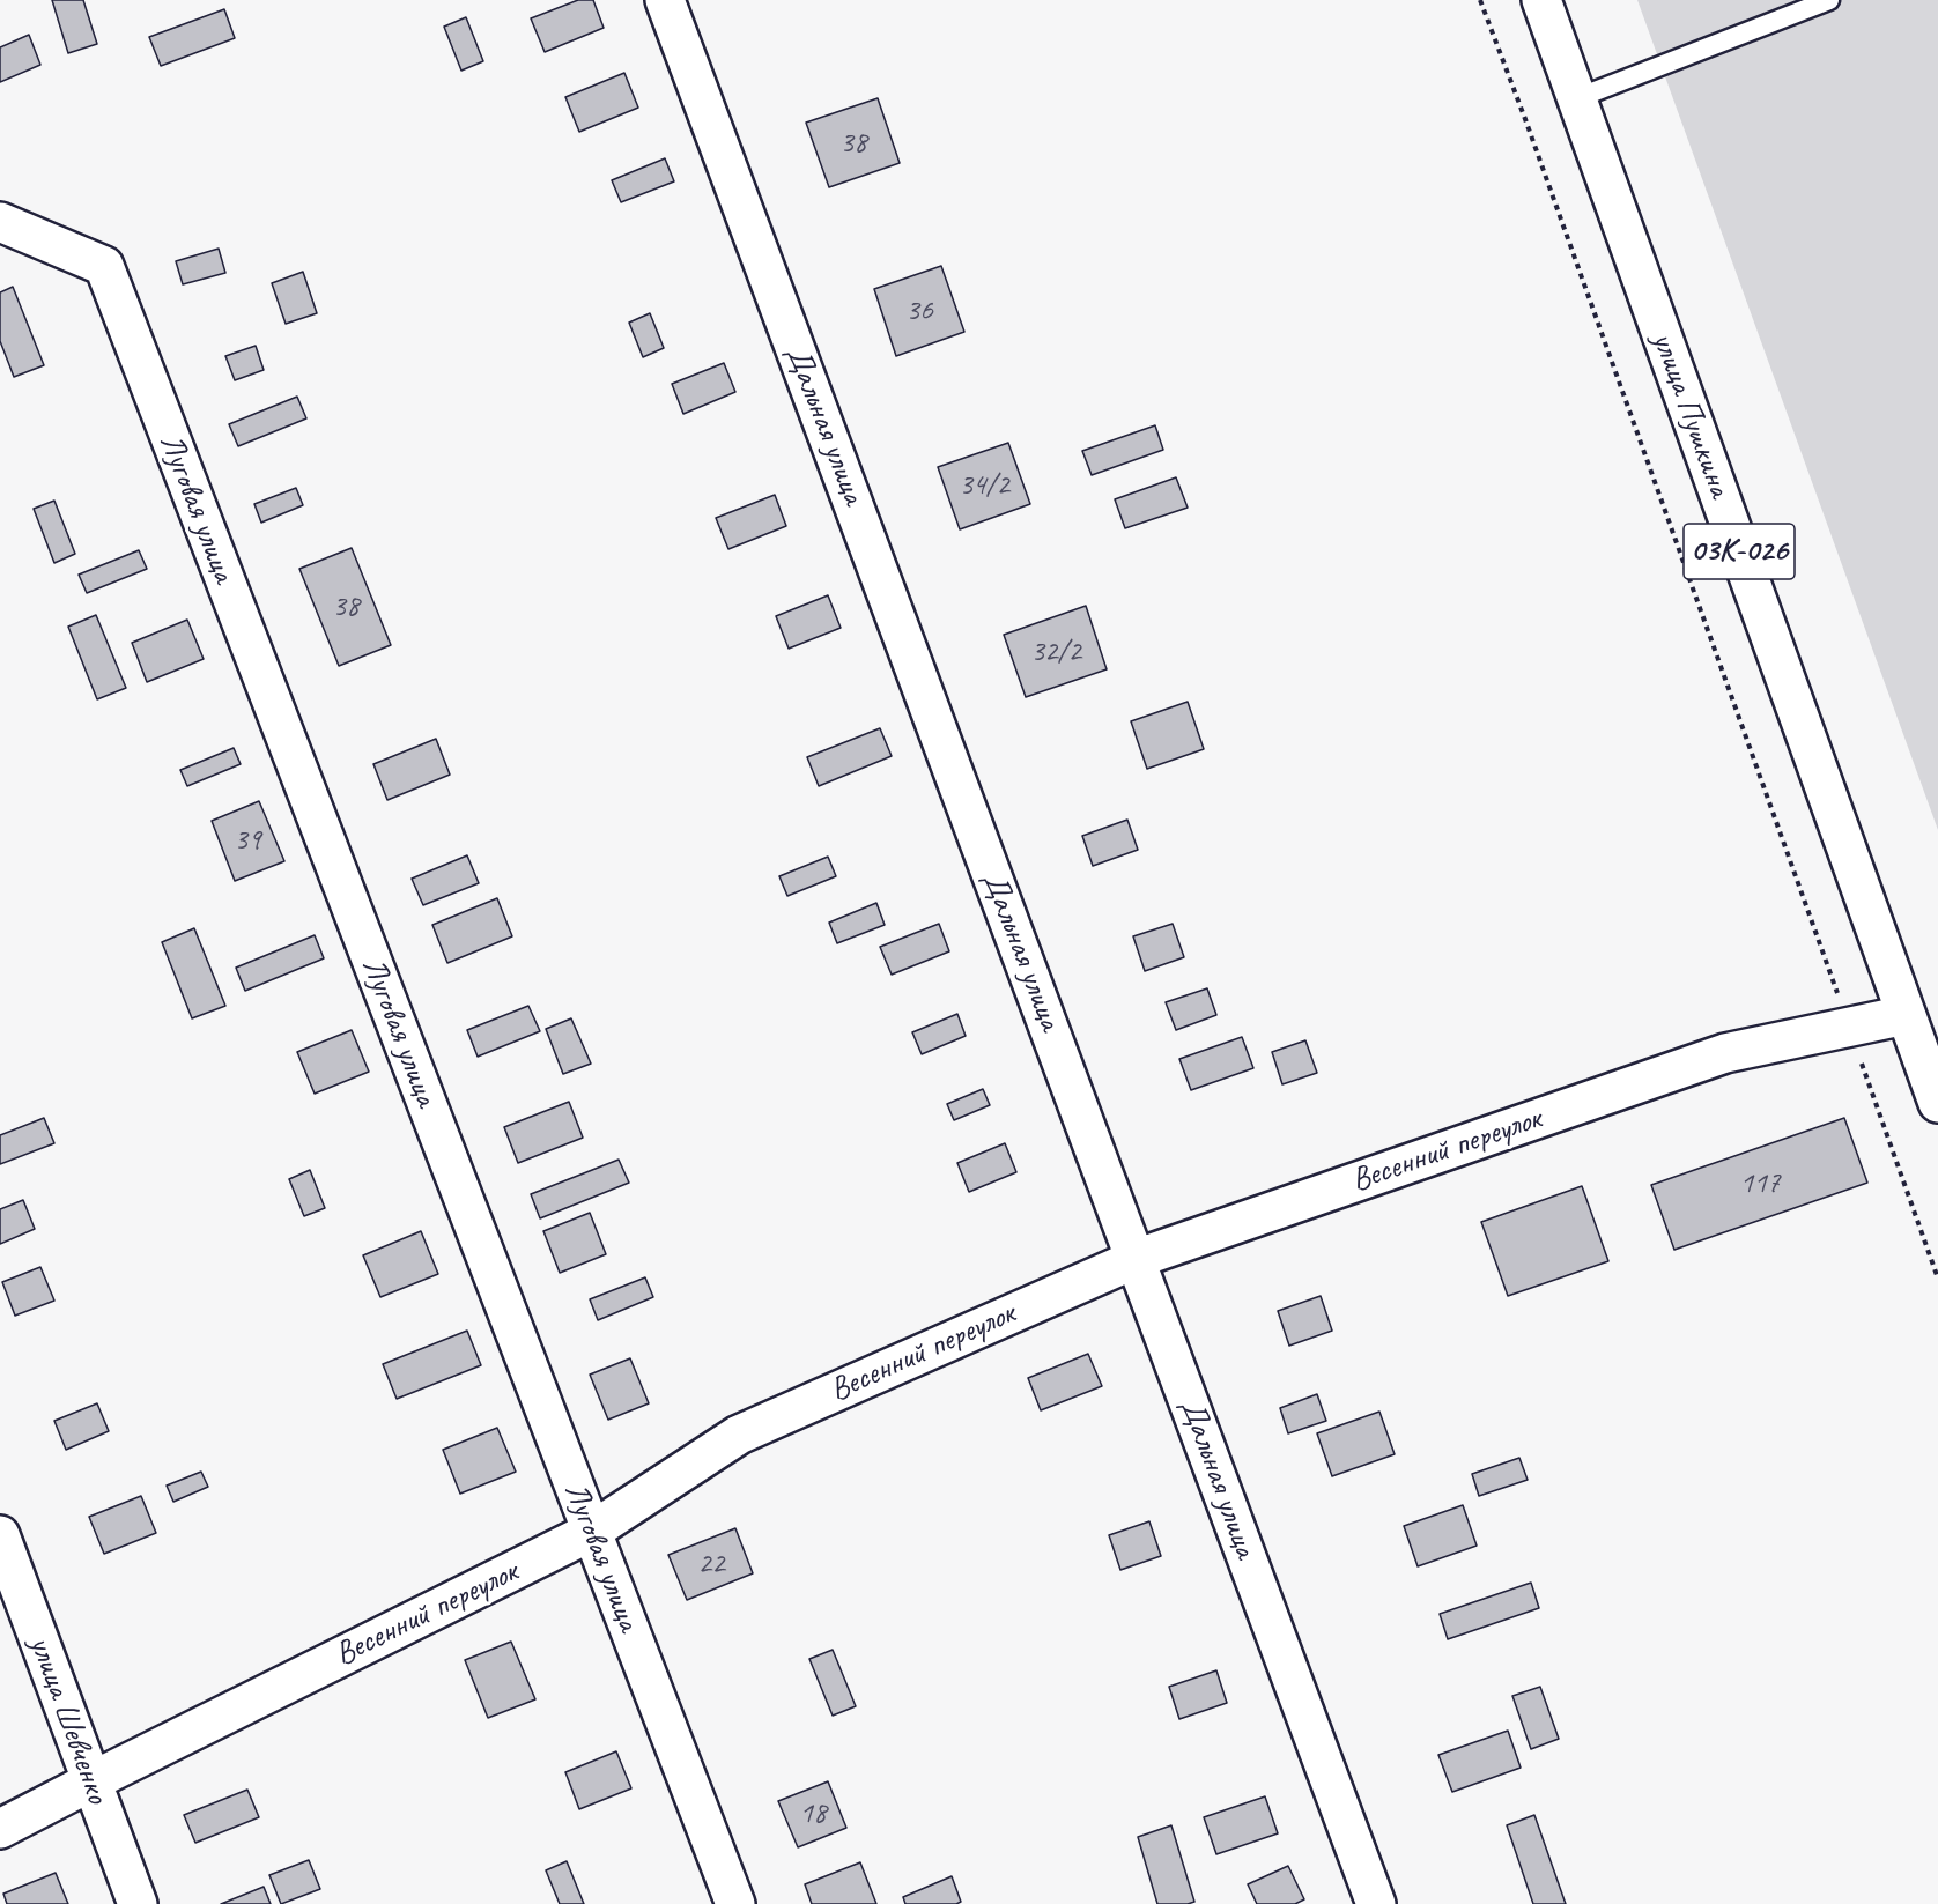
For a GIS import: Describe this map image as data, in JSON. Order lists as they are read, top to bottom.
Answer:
{
  "streets": {
    "street": [
      "улица Пушкина",
      "Дальная улица",
      "Луговая улица",
      "03К-026",
      "Весенний переулок",
      "улица Шевченко"
    ]
  },
  "crossings": [
    ["улица Пушкина", "Весенний переулок"],
    ["Дальная улица", "Весенний переулок"],
    ["Луговая улица", "Весенний переулок"],
    ["Весенний переулок", "улица Шевченко"]
  ],
  "house_numbers": [
    "38",
    "36",
    "34/2",
    "38",
    "32/2",
    "39",
    "117",
    "22",
    "18"
  ]
}
